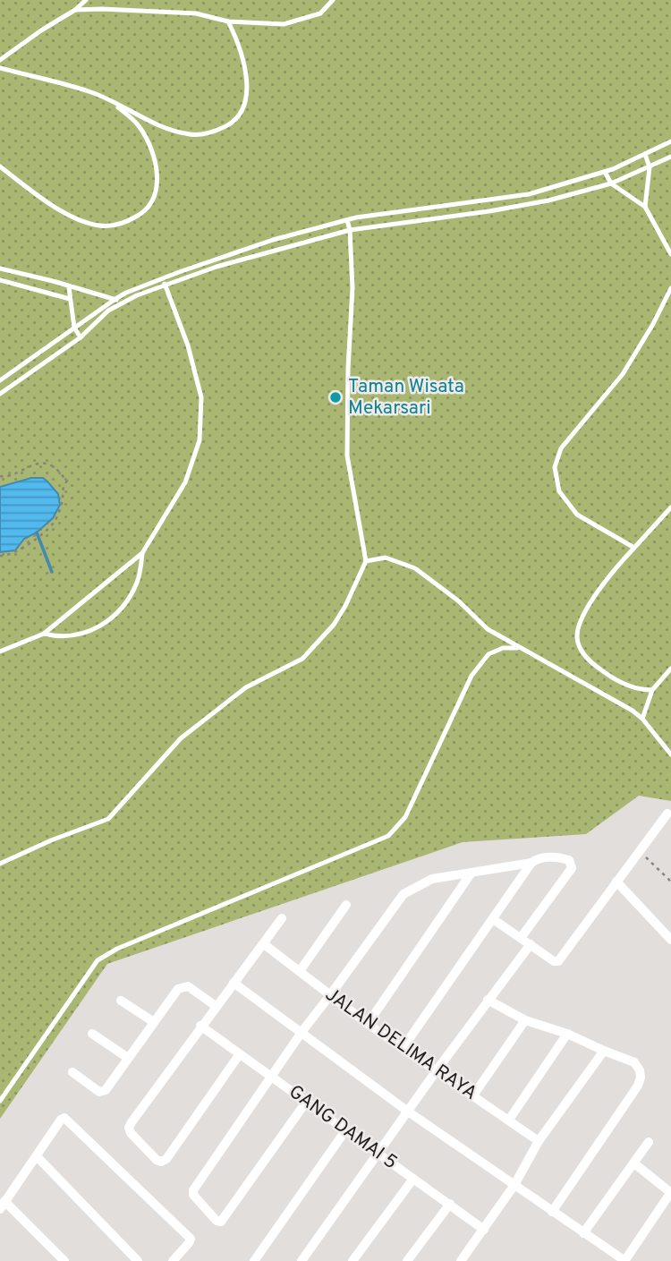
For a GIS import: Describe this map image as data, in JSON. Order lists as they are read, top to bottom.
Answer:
{
  "streets": {
    "street": ["JALAN DELIMA RAYA", "GANG DAMAI 5"]
  },
  "places": ["Taman Wisata Mekarsari"]
}
